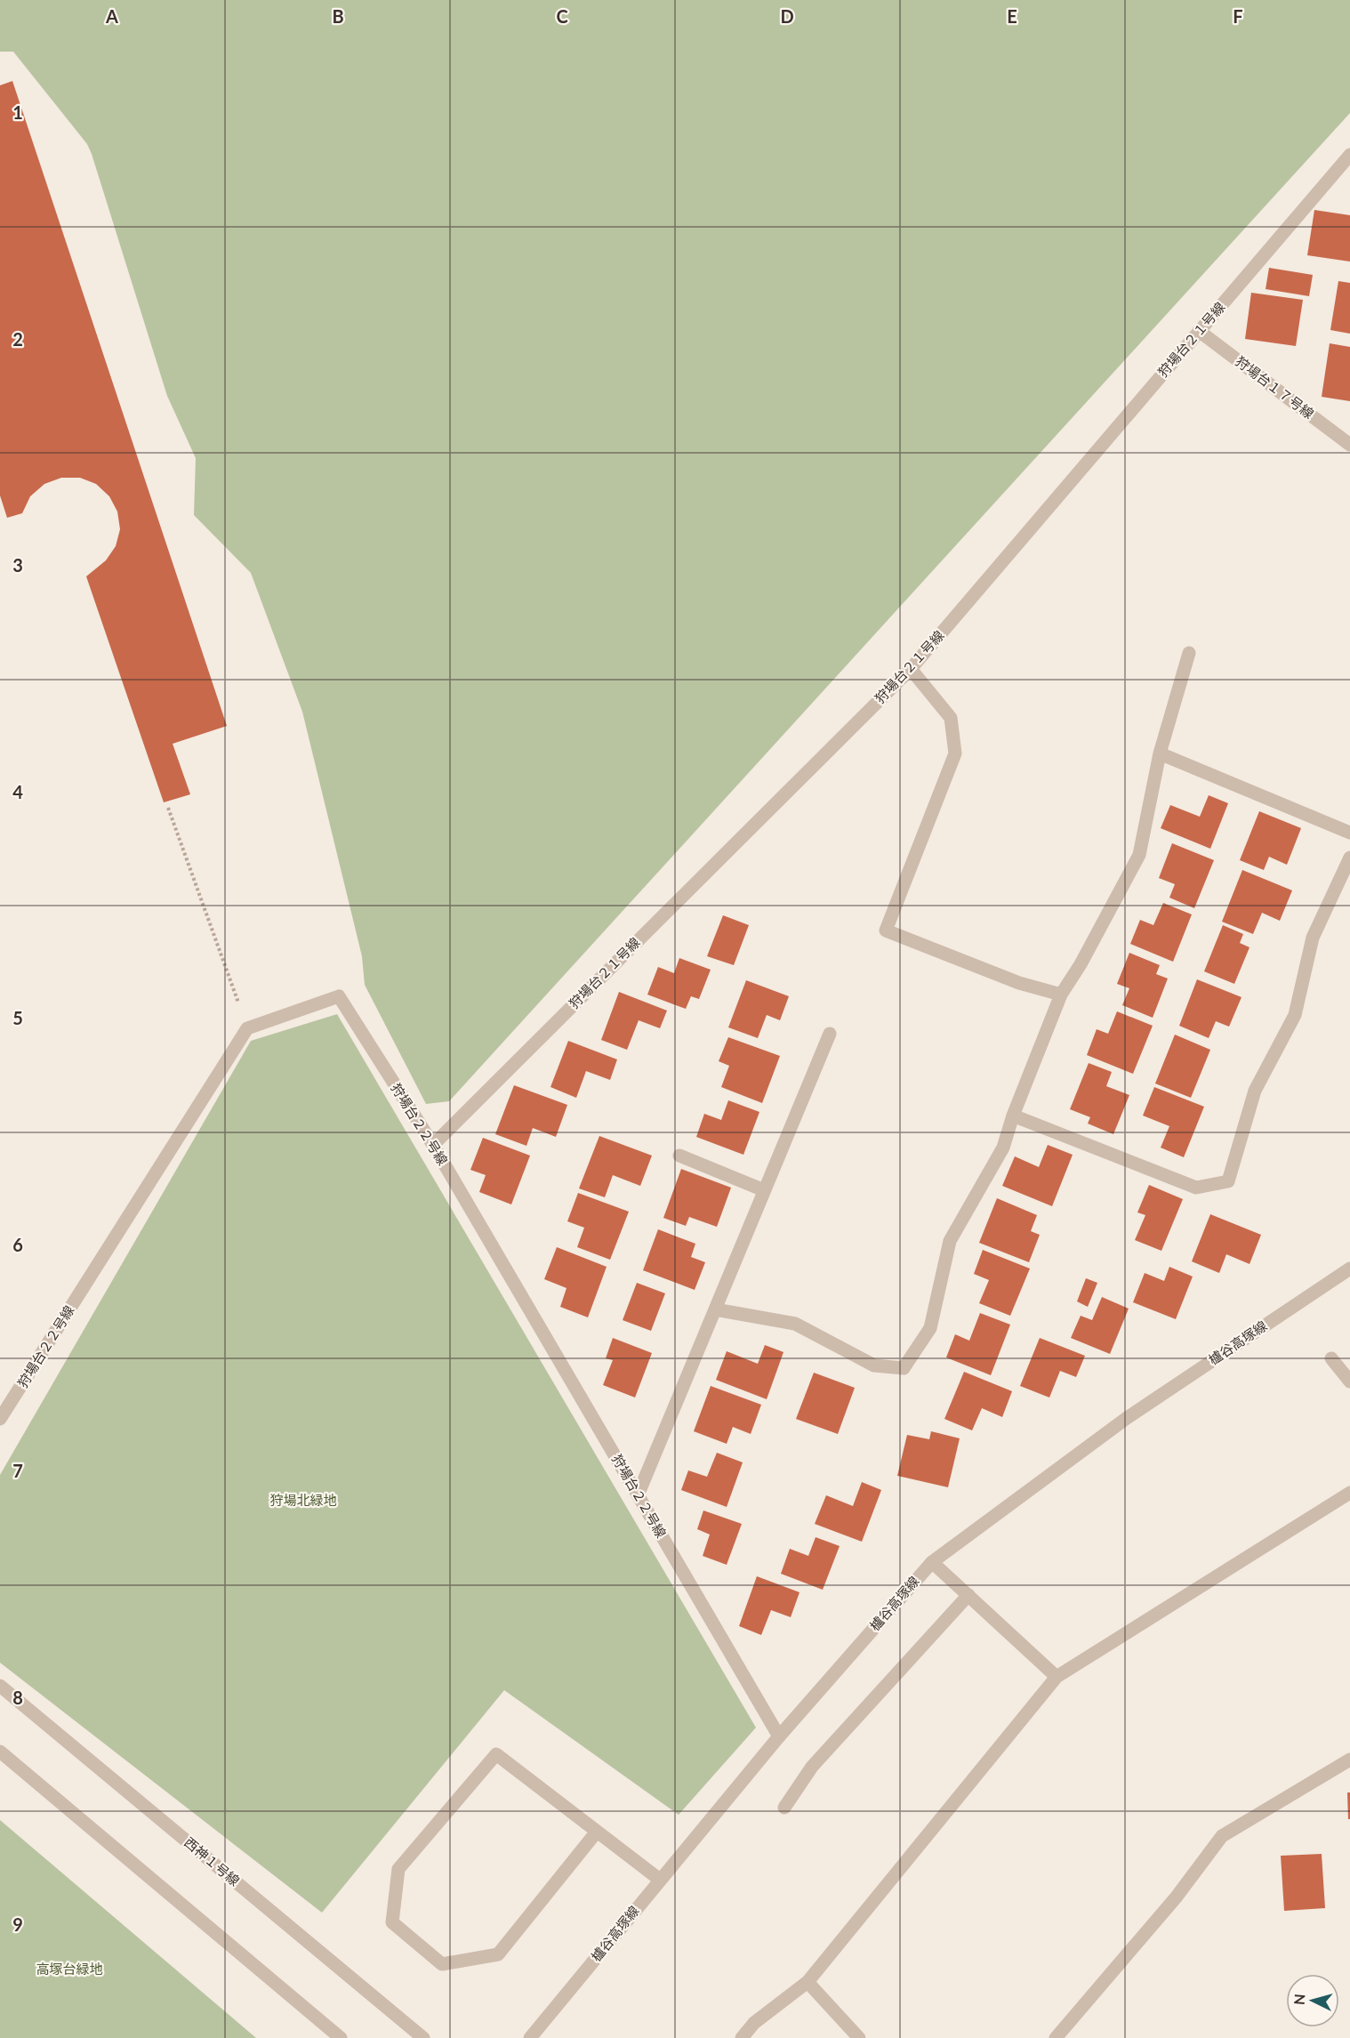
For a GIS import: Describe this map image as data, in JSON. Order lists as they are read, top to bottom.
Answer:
{
  "streets": {
    "street": [
      "狩場台２１号線",
      "狩場台１７号線",
      "狩場台２２号線",
      "櫨谷高塚線",
      "西神１号線"
    ]
  },
  "crossings": [
    ["狩場台２１号線", "狩場台１７号線"],
    ["狩場台２１号線", "狩場台２２号線"],
    ["狩場台２２号線", "櫨谷高塚線"]
  ],
  "parks": ["狩場北緑地", "高塚台緑地"],
  "north": "left",
  "grid": {
    "columns": [
      "A",
      "B",
      "C",
      "D",
      "E",
      "F"
    ],
    "rows": [
      "1",
      "2",
      "3",
      "4",
      "5",
      "6",
      "7",
      "8",
      "9"
    ]
  }
}
